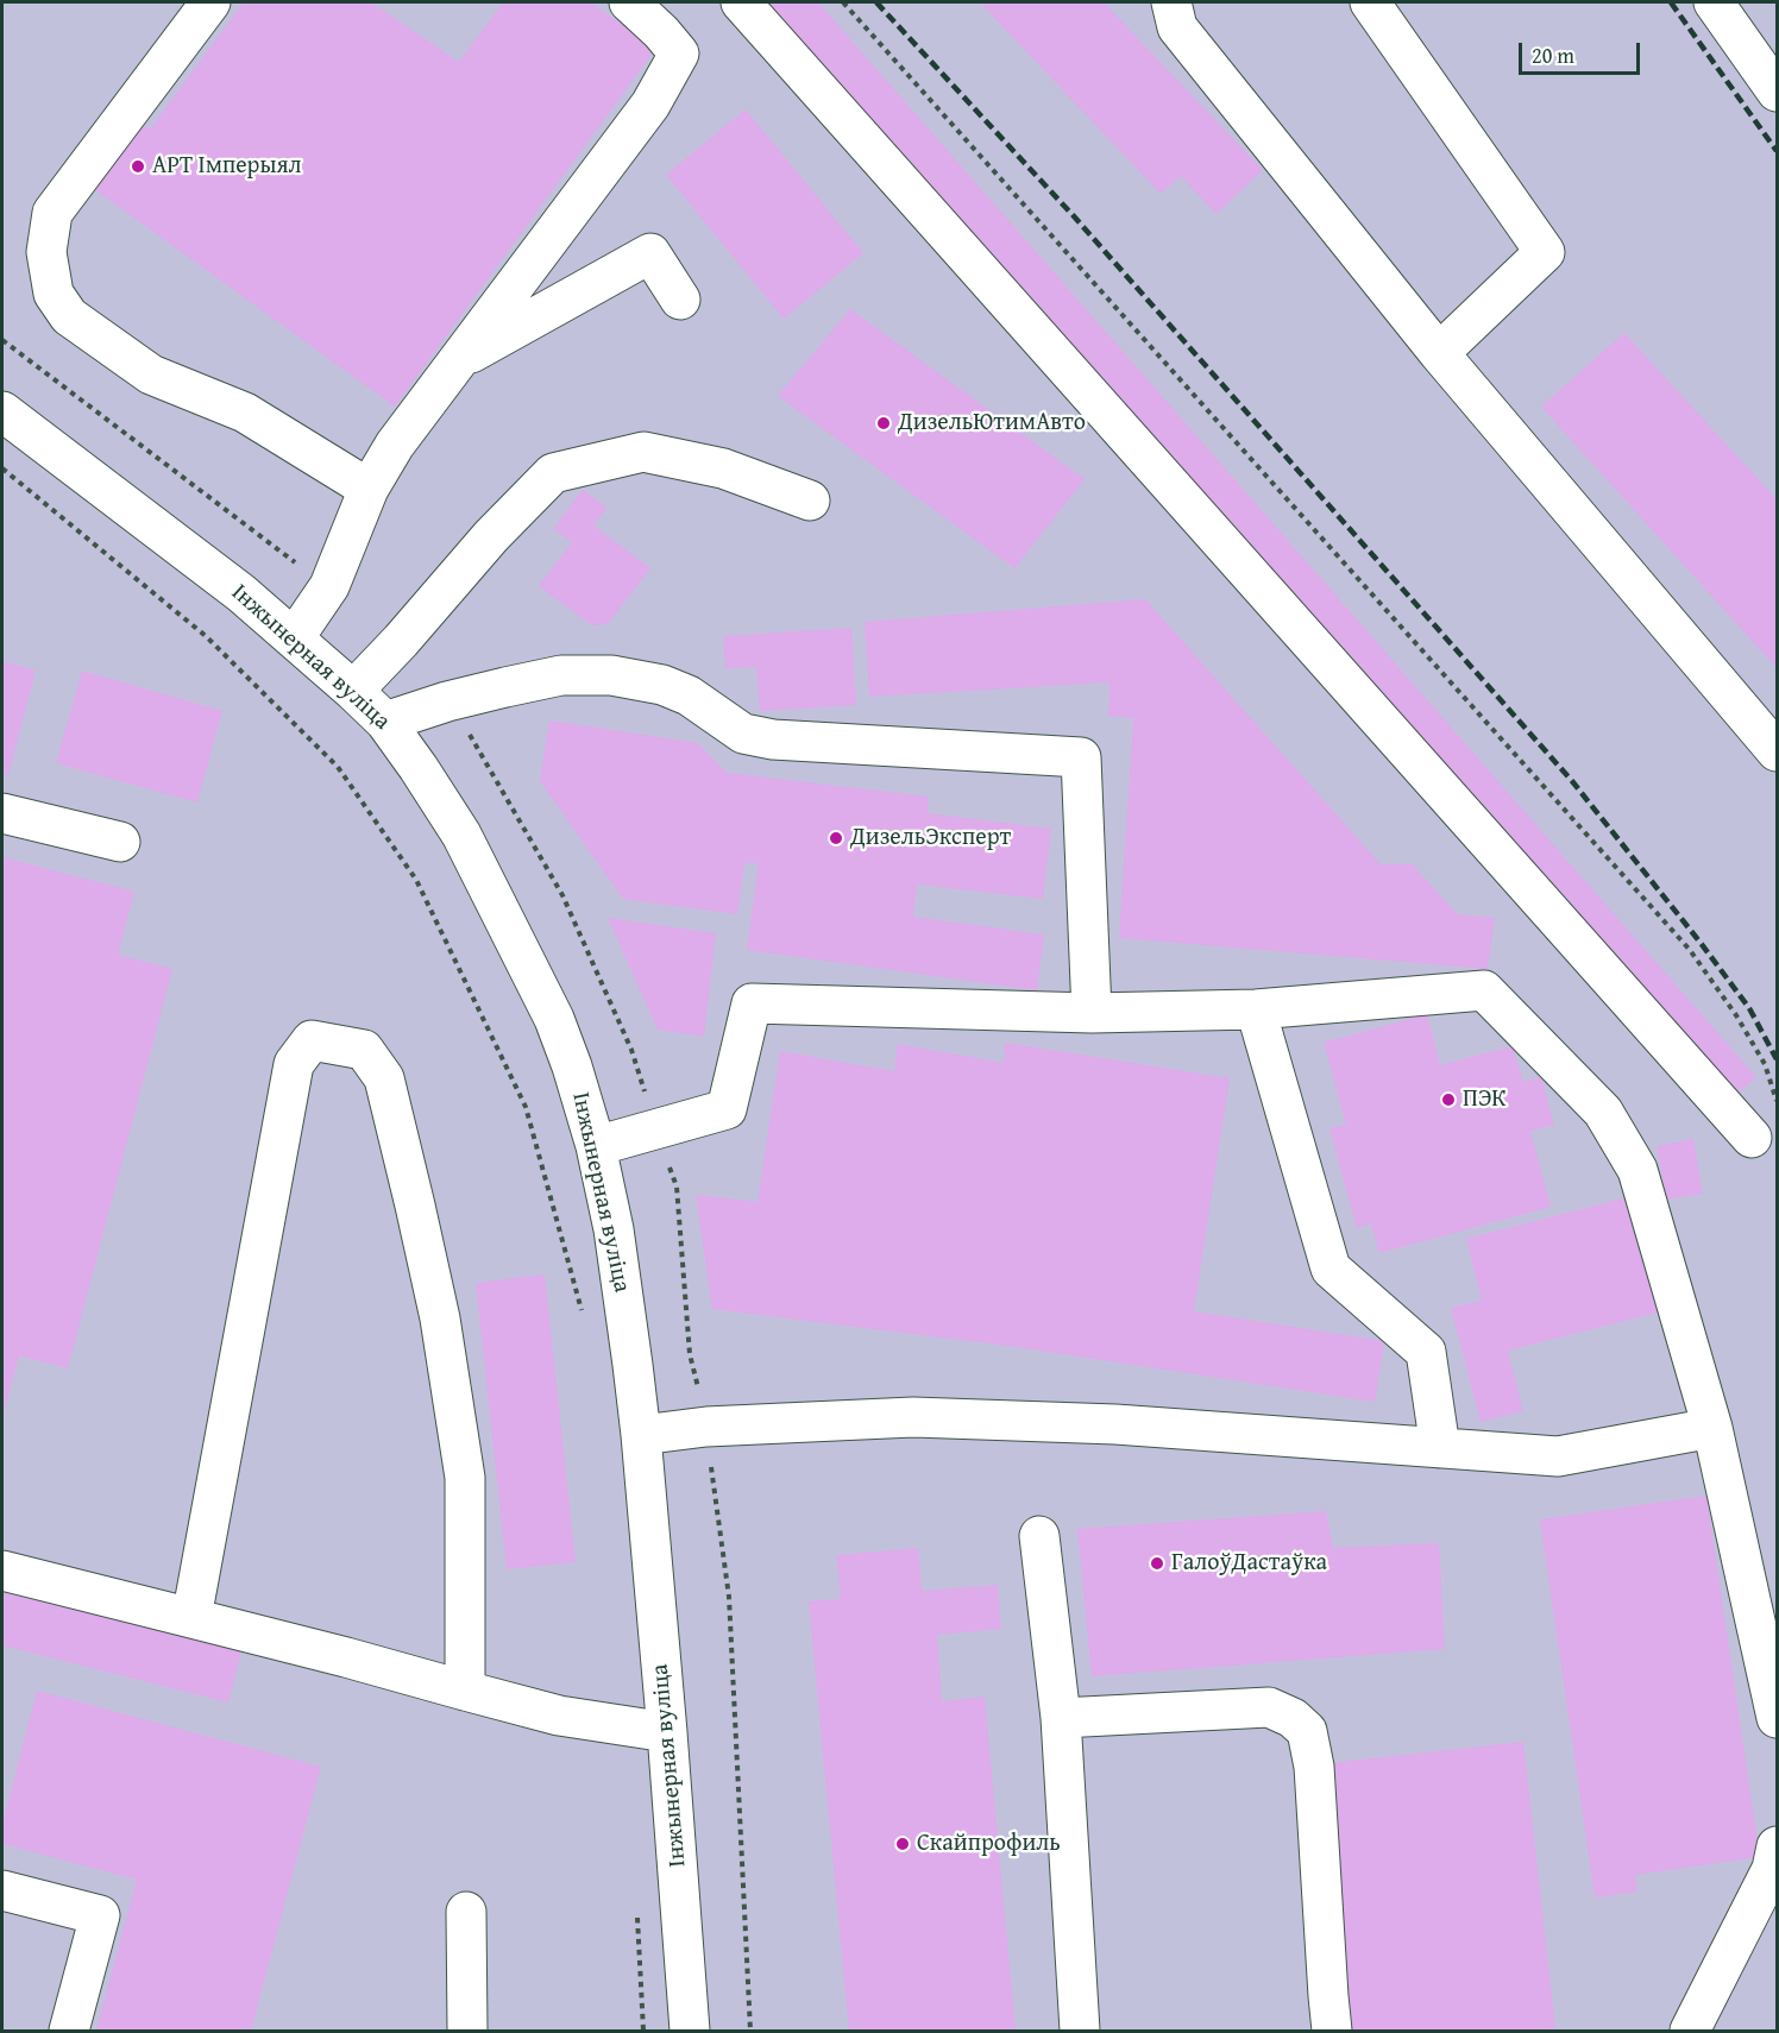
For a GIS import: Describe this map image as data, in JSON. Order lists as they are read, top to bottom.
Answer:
{
  "streets": {
    "street": ["Інжынерная вуліца"]
  },
  "places": [
    "АРТ Імперыял",
    "ДизельЮтимАвто",
    "ДизельЭксперт",
    "ПЭК",
    "ГалоўДастаўка",
    "Скайпрофиль"
  ],
  "scale_bar": "20 m"
}
